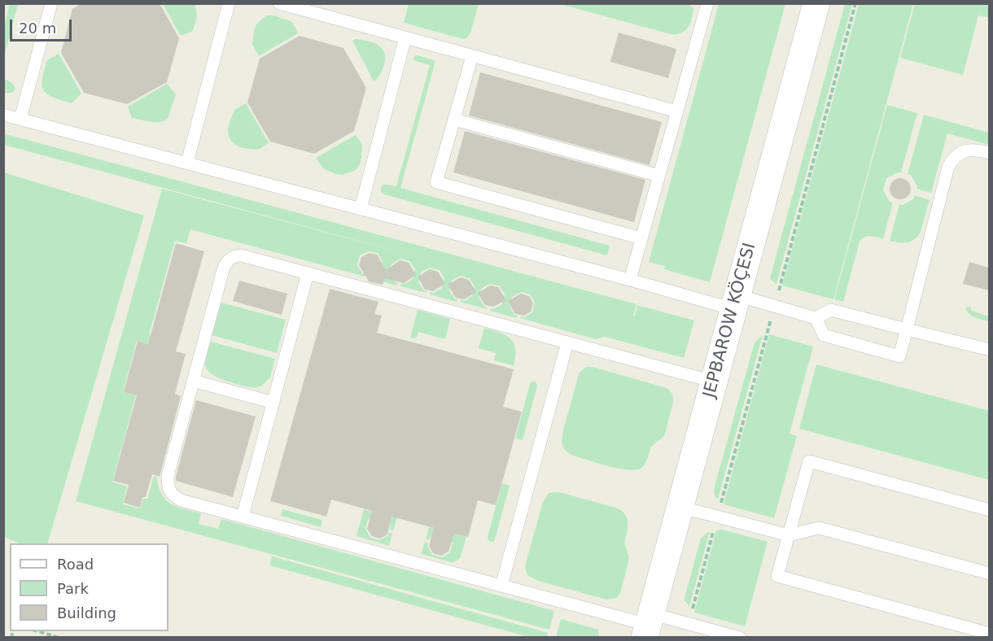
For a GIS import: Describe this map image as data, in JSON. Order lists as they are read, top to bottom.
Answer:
{
  "streets": {
    "street": ["JEPBAROW KÖÇESI"]
  },
  "legend": ["Road", "Park", "Building"],
  "scale_bar": "20 m"
}
